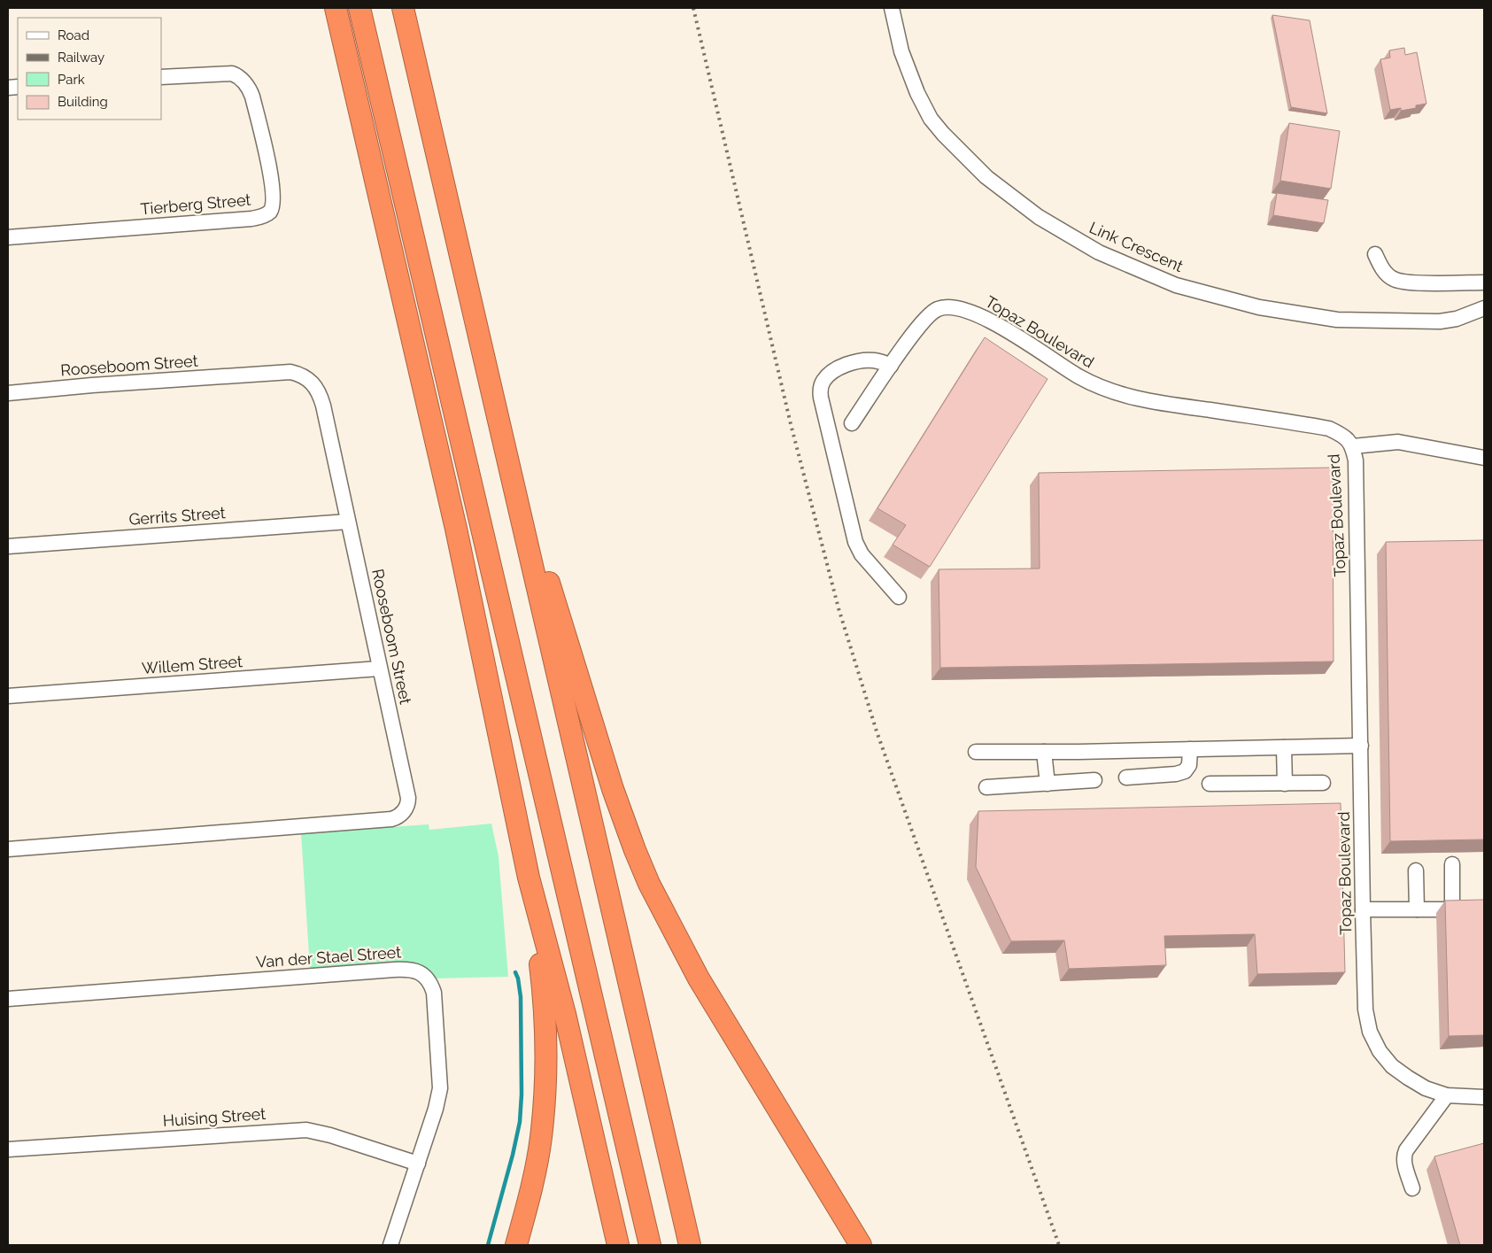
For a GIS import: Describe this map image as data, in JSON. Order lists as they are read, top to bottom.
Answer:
{
  "streets": {
    "street": [
      "Tierberg Street",
      "Link Crescent",
      "Topaz Boulevard",
      "Rooseboom Street",
      "Gerrits Street",
      "Willem Street",
      "Van der Stael Street",
      "Huising Street"
    ]
  },
  "crossings": [
    ["Rooseboom Street", "Gerrits Street"],
    ["Rooseboom Street", "Willem Street"],
    ["Van der Stael Street", "Huising Street"]
  ],
  "legend": [
    "Road",
    "Railway",
    "Park",
    "Building"
  ]
}
